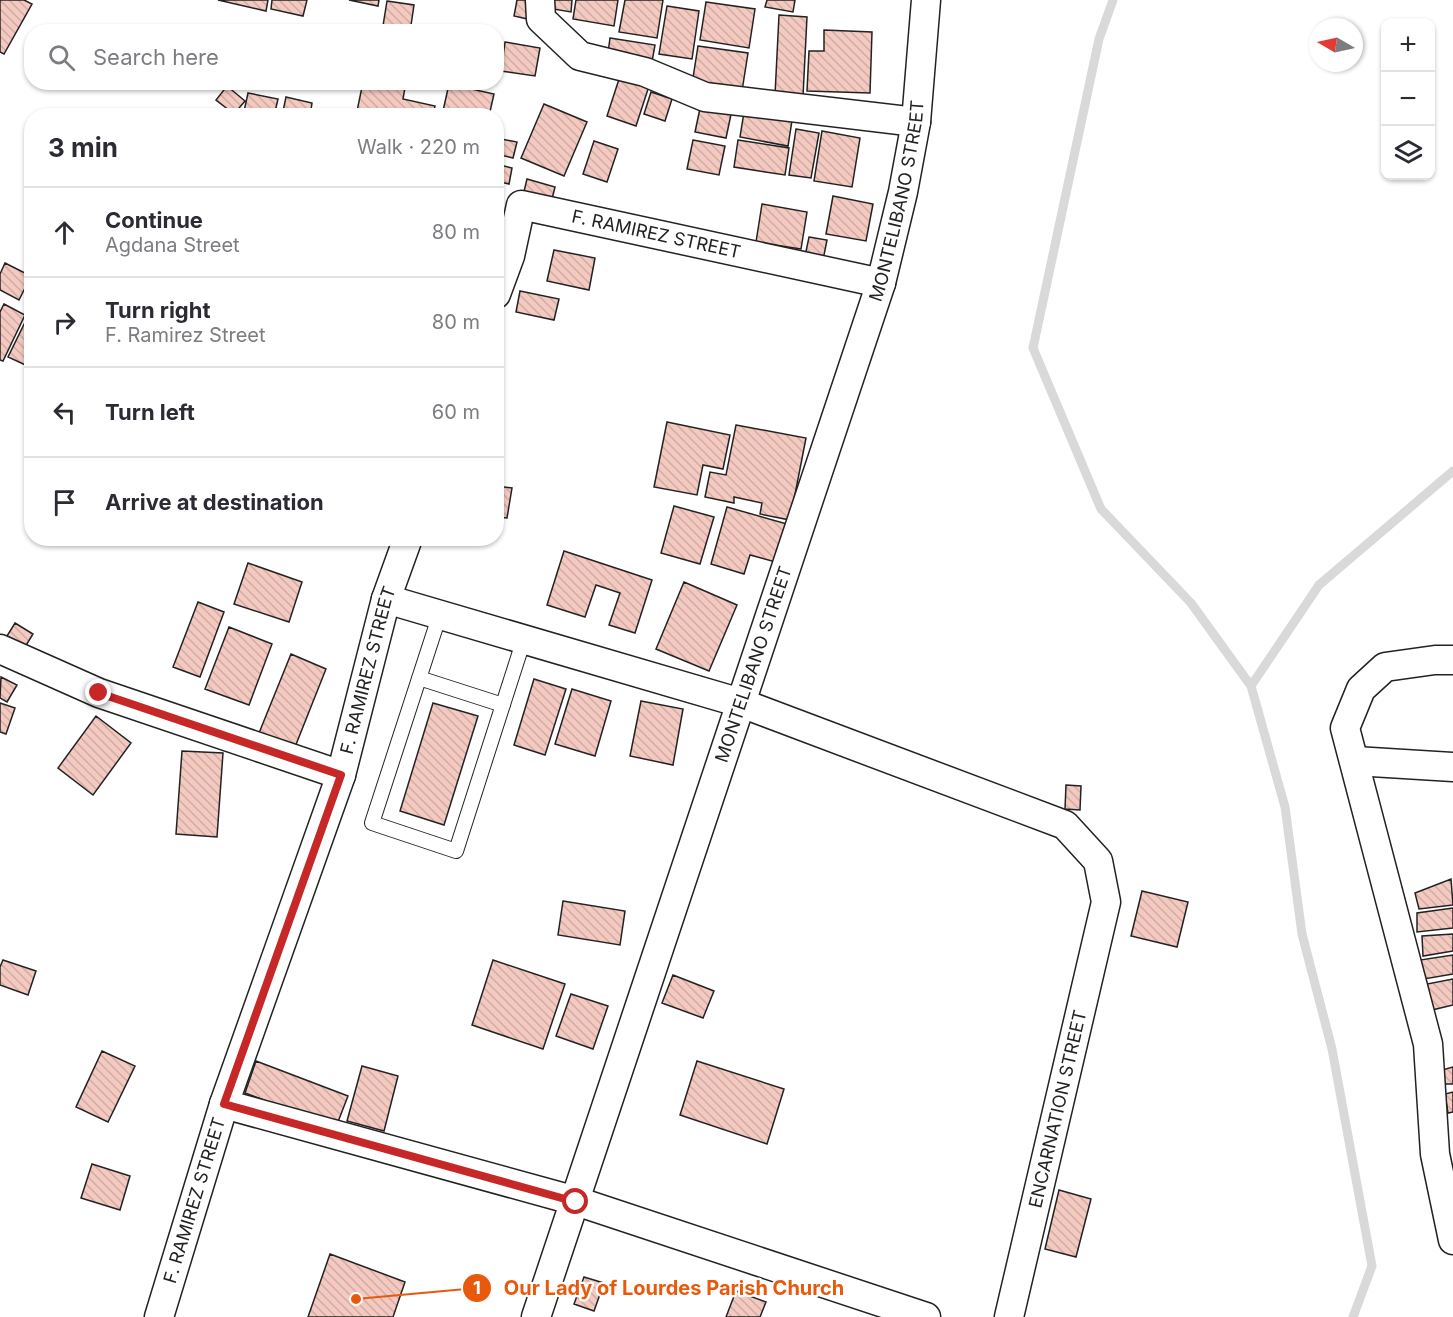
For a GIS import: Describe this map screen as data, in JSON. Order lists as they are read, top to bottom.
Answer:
{
  "streets": {
    "street": ["MONTELIBANO STREET", "F. RAMIREZ STREET", "ENCARNATION STREET"]
  },
  "crossings": [
    ["MONTELIBANO STREET", "F. RAMIREZ STREET"],
    ["MONTELIBANO STREET", "ENCARNATION STREET"]
  ],
  "places": ["Our Lady of Lourdes Parish Church"],
  "north": "left",
  "page": {
    "map_buttons": ["+", "−"],
    "search": "Search here",
    "heading": ["3 min", "Walk · 220 m"],
    "list": [
      ["Continue", "Agdana Street", "80 m"],
      ["Turn right", "F. Ramirez Street", "80 m"],
      ["Turn left", "60 m"],
      "Arrive at destination"
    ]
  }
}
